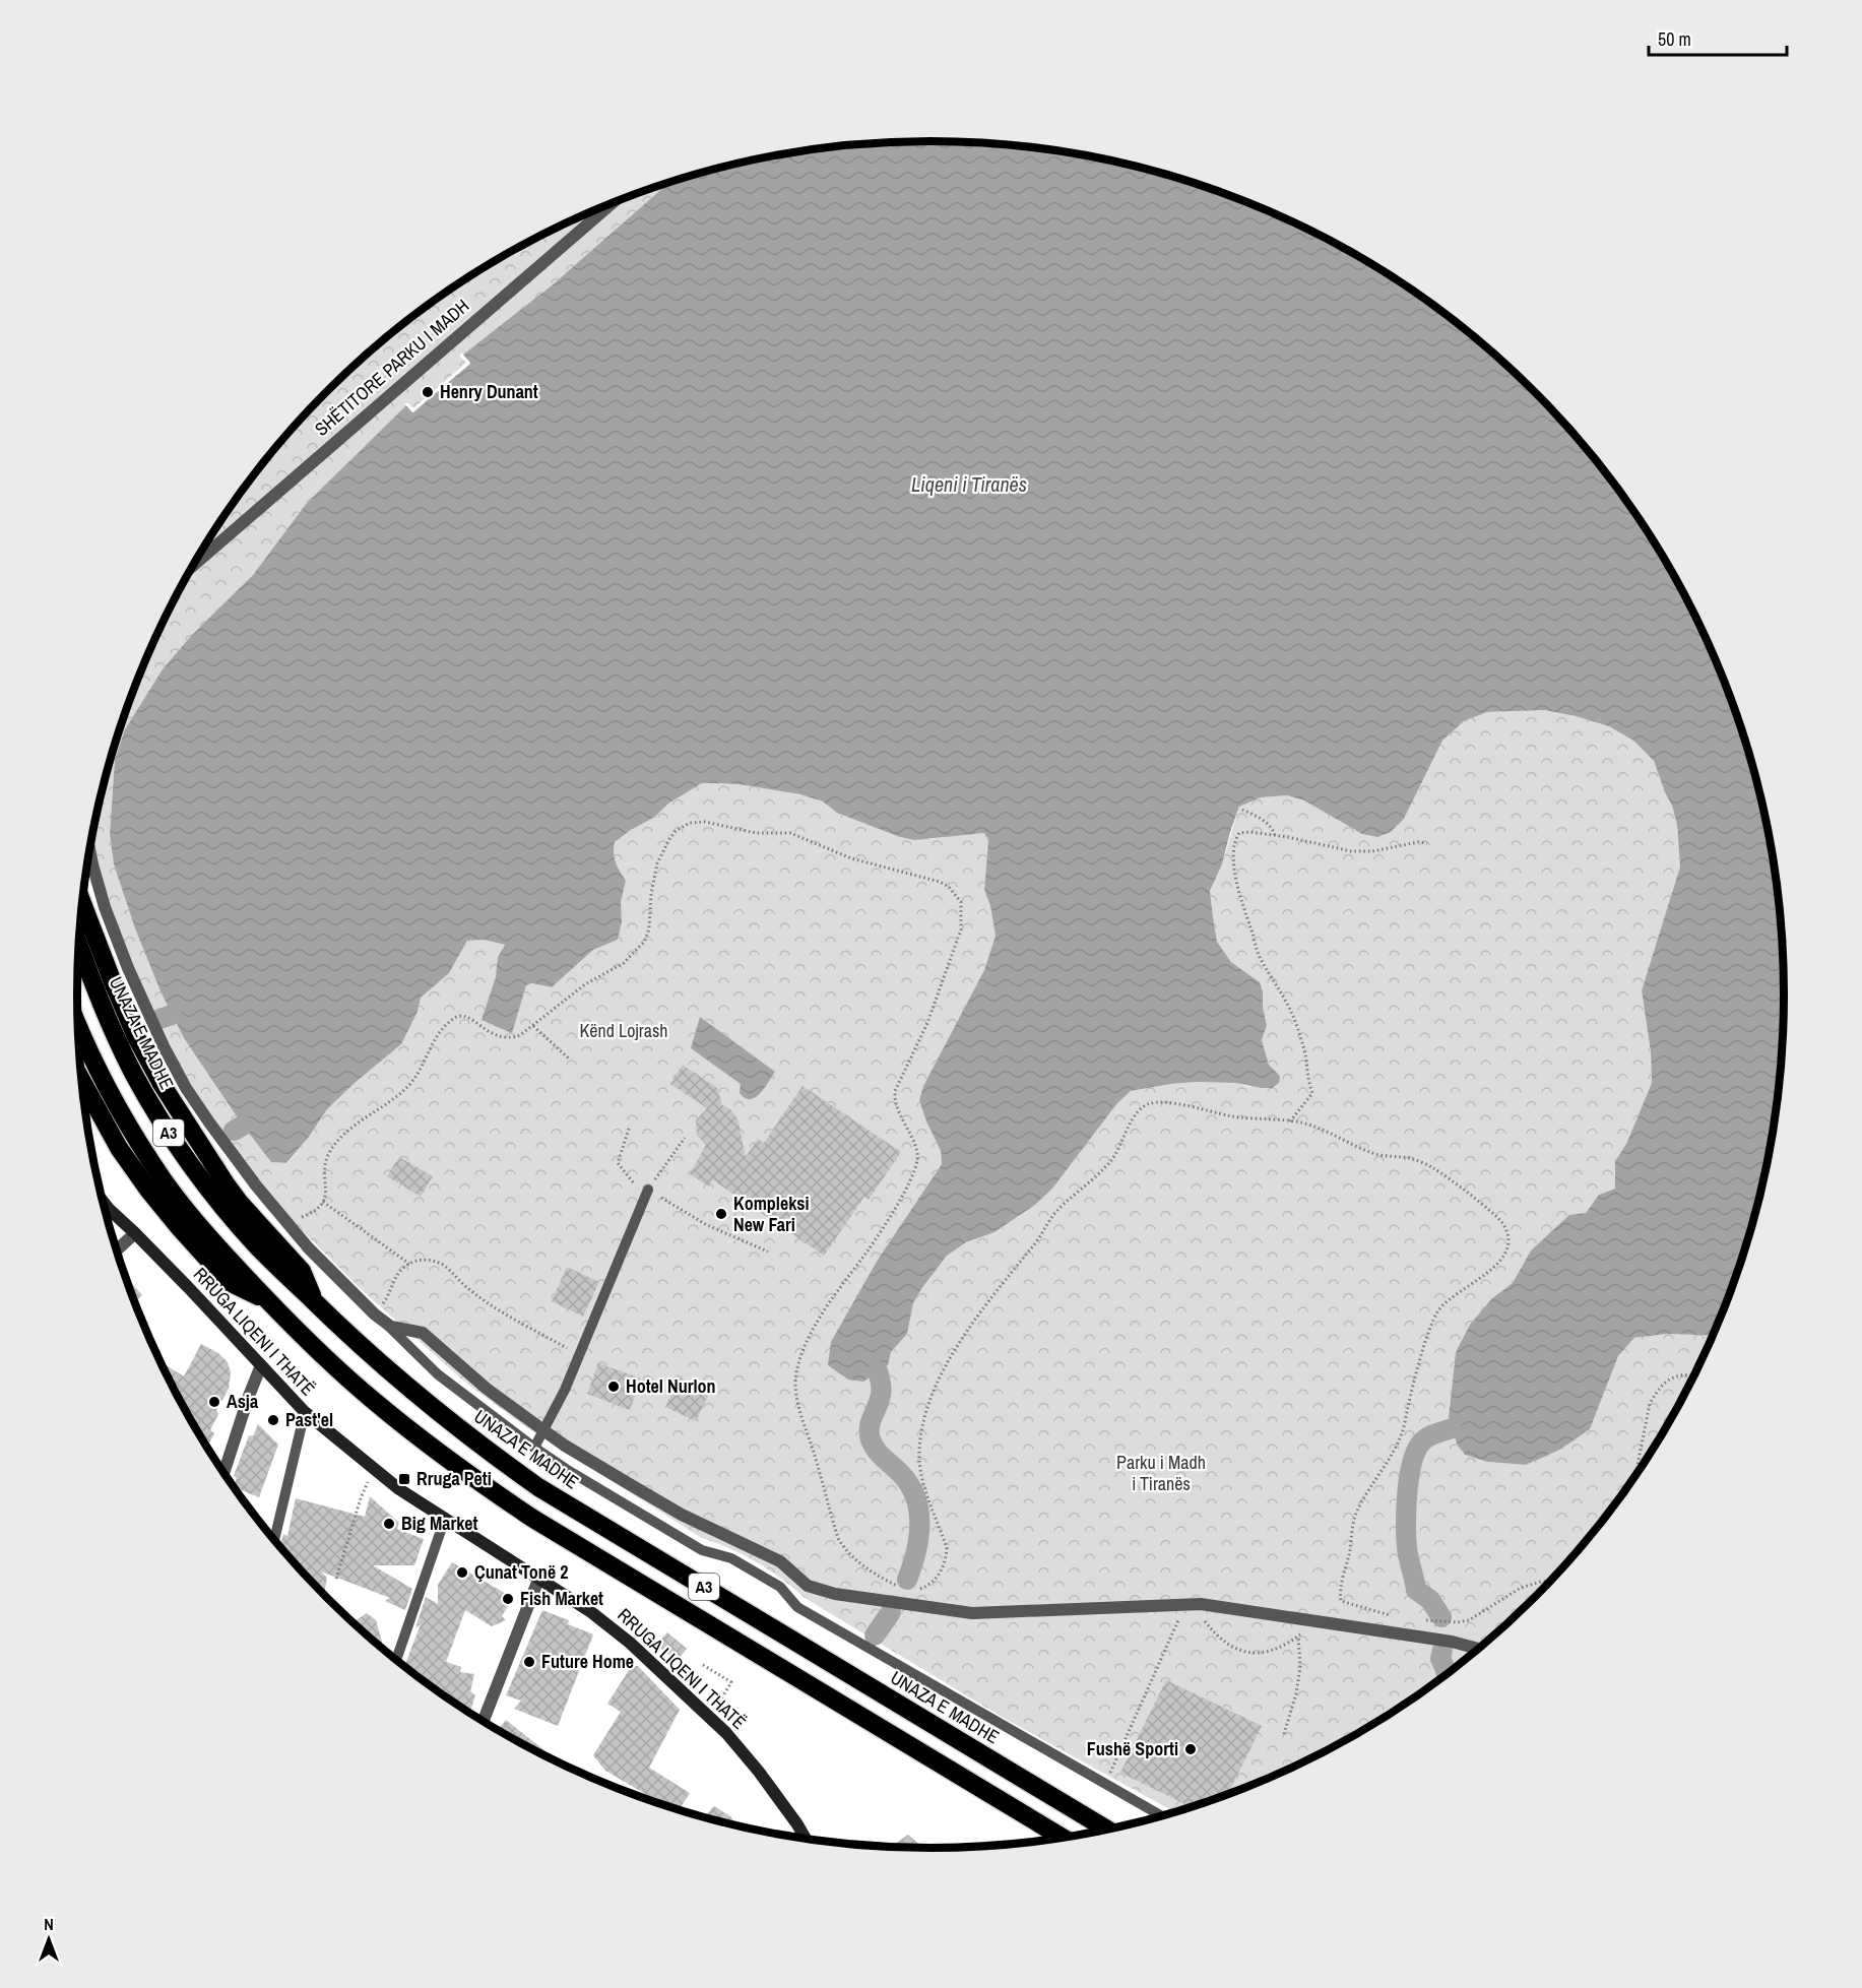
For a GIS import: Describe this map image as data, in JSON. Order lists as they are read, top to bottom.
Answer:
{
  "streets": {
    "highway": ["UNAZA E MADHE", "A3"],
    "street": ["SHËTITORE PARKU I MADH", "RRUGA LIQENI I THATË"]
  },
  "water": ["Liqeni i Tiranës"],
  "parks": ["Kënd Lojrash", "Parku i Madh i Tiranës"],
  "places": {
    "other": [
      "Henry Dunant",
      "Kompleksi New Fari",
      "Hotel Nurlon",
      "Asja",
      "Past'el",
      "Big Market",
      "Çunat Tonë 2",
      "Fish Market",
      "Future Home",
      "Fushë Sporti"
    ],
    "transit": ["Rruga Peti"]
  },
  "scale_bar": "50 m",
  "north": "top"
}
